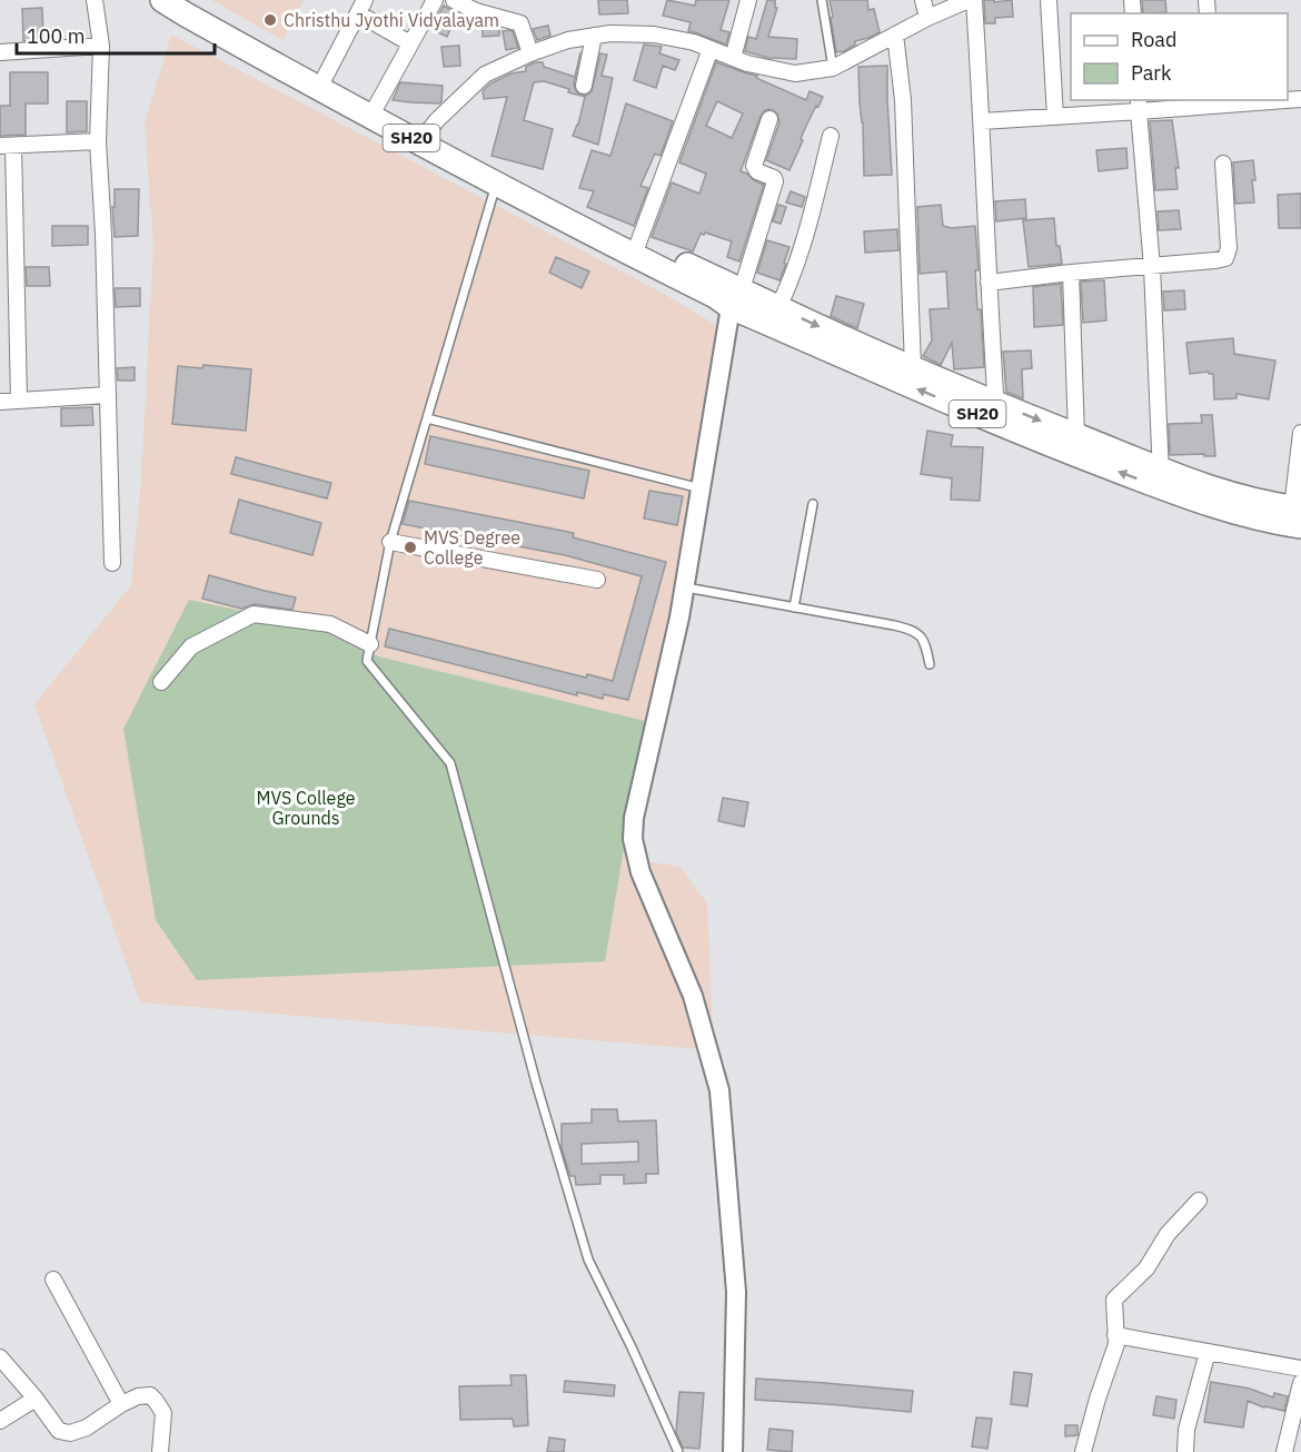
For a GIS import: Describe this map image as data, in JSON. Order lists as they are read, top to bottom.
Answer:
{
  "streets": {
    "main road": ["SH20"]
  },
  "parks": ["MVS College Grounds"],
  "places": ["Christhu Jyothi Vidyalayam", "MVS Degree College"],
  "legend": ["Road", "Park"],
  "scale_bar": "100 m"
}
